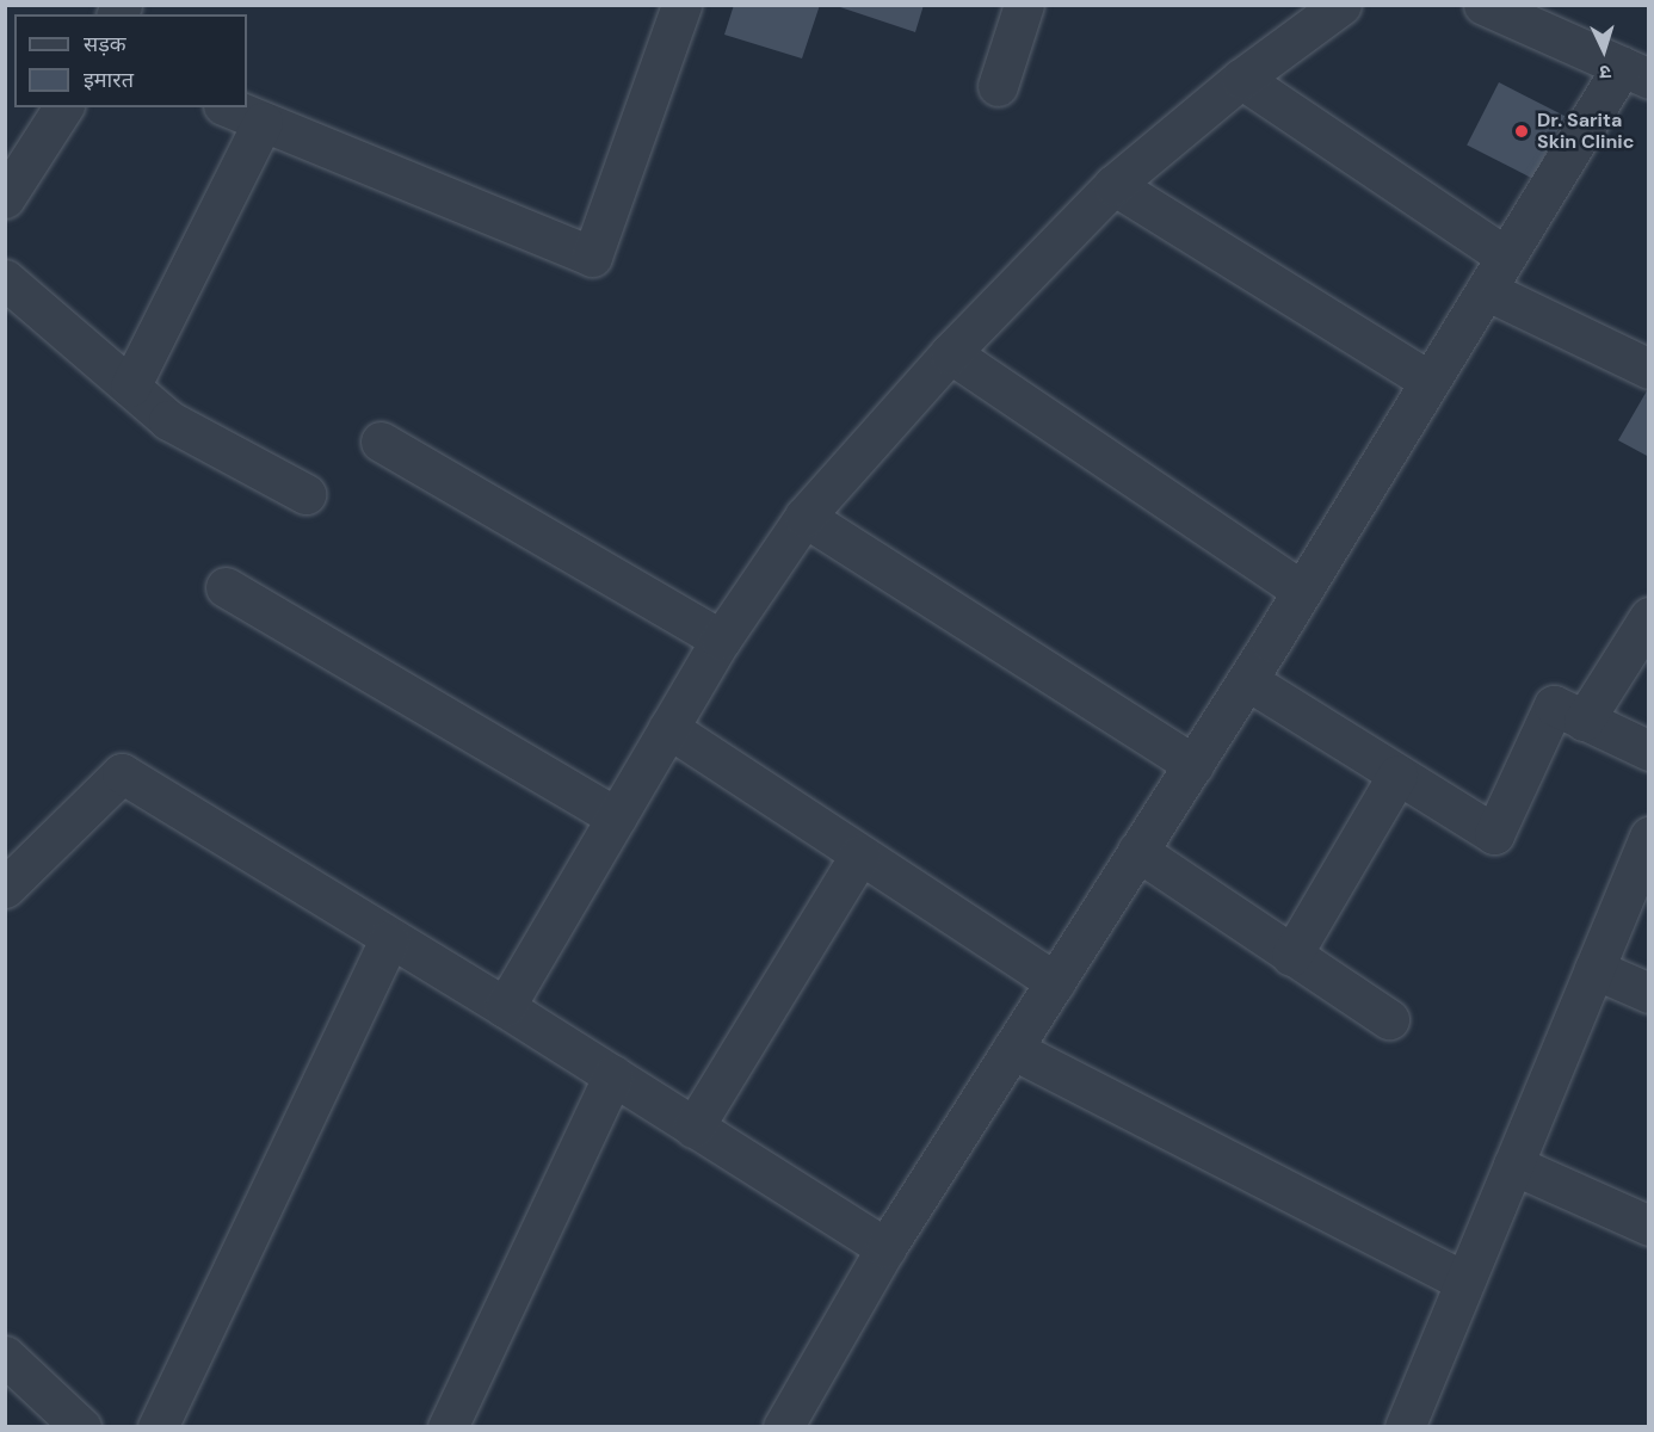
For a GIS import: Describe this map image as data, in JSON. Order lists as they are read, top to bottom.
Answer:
{
  "places": ["Dr. Sarita Skin Clinic"],
  "legend": ["सड़क", "इमारत"],
  "north": "bottom"
}
